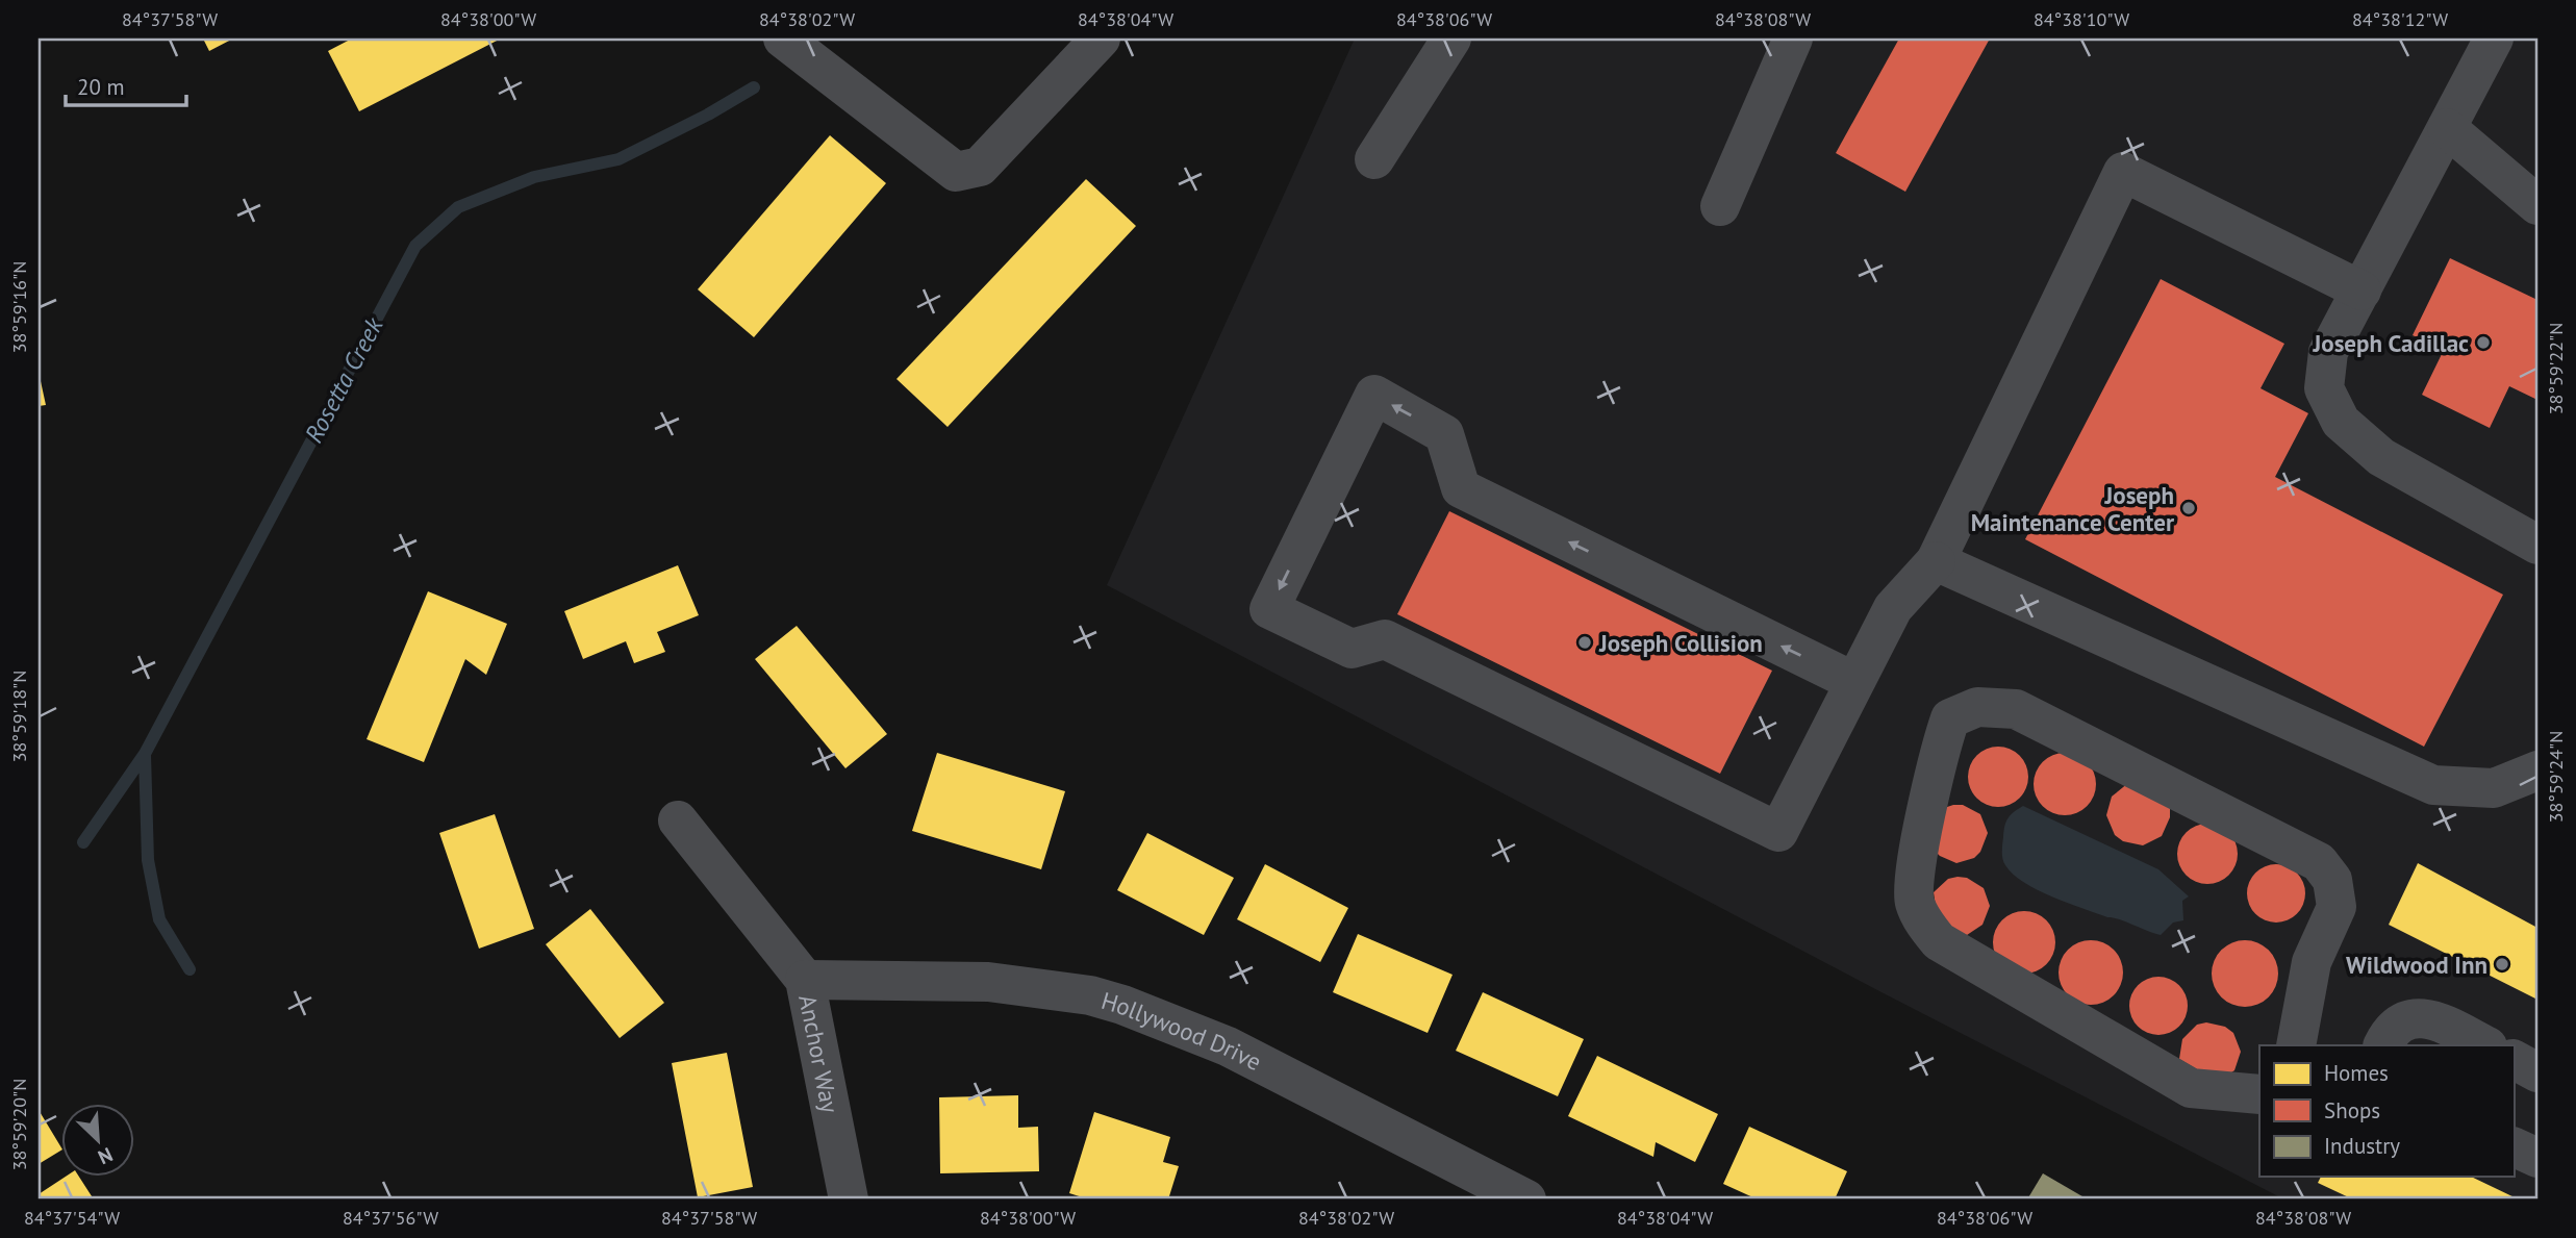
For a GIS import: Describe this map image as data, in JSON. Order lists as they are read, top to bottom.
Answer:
{
  "streets": {
    "street": ["Hollywood Drive", "Anchor Way"]
  },
  "crossings": [
    ["Hollywood Drive", "Anchor Way"]
  ],
  "water": ["Rosetta Creek"],
  "places": [
    "Joseph Cadillac",
    "Joseph Maintenance Center",
    "Joseph Collision",
    "Wildwood Inn"
  ],
  "legend": ["Homes", "Shops", "Industry"],
  "scale_bar": "20 m",
  "north": "bottom right",
  "coordinates": [
    "84°37'58\"W",
    "84°38'00\"W",
    "84°38'02\"W",
    "84°38'04\"W",
    "84°38'06\"W",
    "84°38'08\"W",
    "84°38'10\"W",
    "84°38'12\"W",
    "38°59'16\"N",
    "38°59'22\"N",
    "38°59'18\"N",
    "38°59'24\"N",
    "38°59'20\"N",
    "84°37'54\"W",
    "84°37'56\"W"
  ]
}
